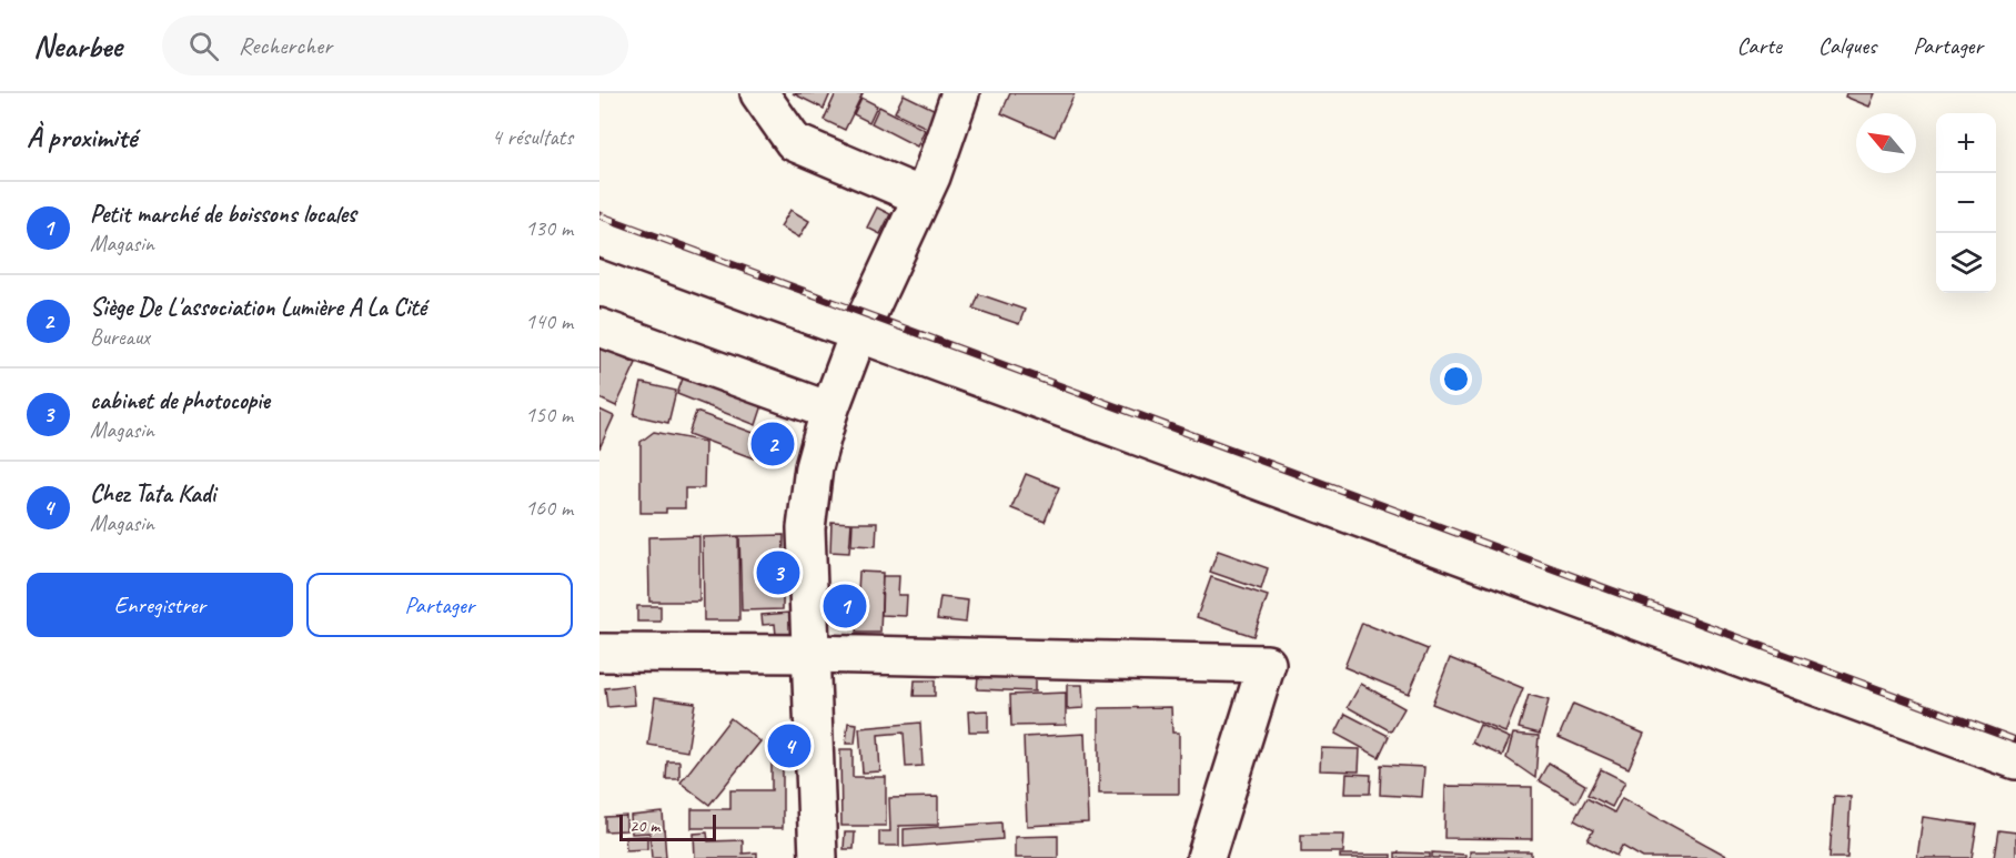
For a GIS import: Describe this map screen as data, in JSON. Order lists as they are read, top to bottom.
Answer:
{
  "scale_bar": "20 m",
  "north": "top left",
  "page": {
    "header": "Nearbee",
    "search": "Rechercher",
    "nav": ["Carte", "Calques", "Partager"],
    "heading": ["À proximité", "4 résultats"],
    "map_buttons": ["+", "−"],
    "list": [
      {
        "mark": "1",
        "name": "Petit marché de boissons locales",
        "note": "Magasin",
        "value": "130 m"
      },
      {
        "mark": "2",
        "name": "Siège De L'association Lumière A La Cité",
        "note": "Bureaux",
        "value": "140 m"
      },
      {
        "mark": "3",
        "name": "cabinet de photocopie",
        "note": "Magasin",
        "value": "150 m"
      },
      {
        "mark": "4",
        "name": "Chez Tata Kadi",
        "note": "Magasin",
        "value": "160 m"
      }
    ],
    "pins": [
      "2",
      "3",
      "1",
      "4"
    ],
    "buttons": ["Enregistrer", "Partager"],
    "scale": "20 m"
  }
}
